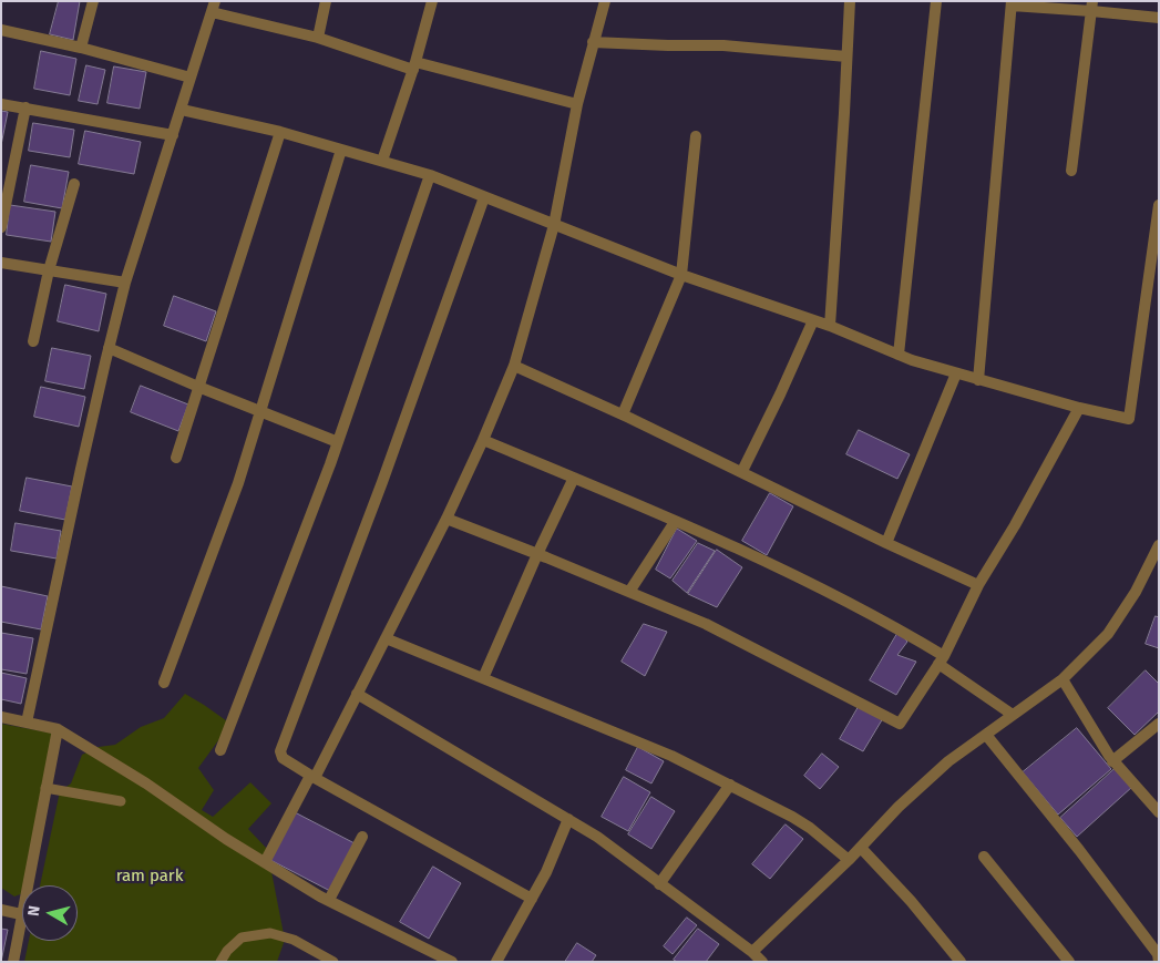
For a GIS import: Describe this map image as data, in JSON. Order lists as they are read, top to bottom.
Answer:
{
  "parks": ["ram park"],
  "north": "left"
}
